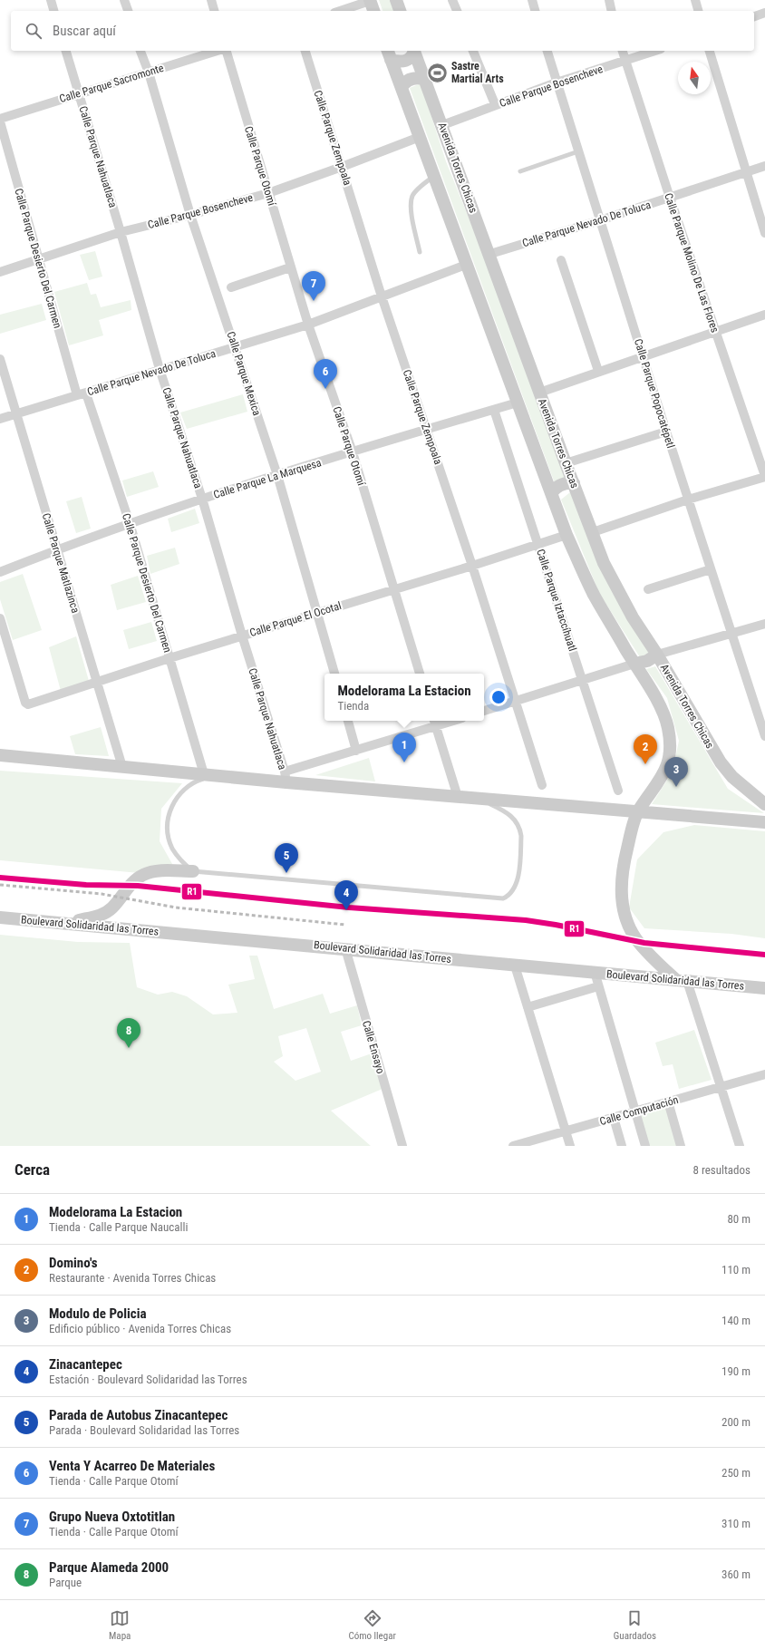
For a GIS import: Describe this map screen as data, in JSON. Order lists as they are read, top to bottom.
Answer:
{
  "streets": {
    "main road": ["Avenida Torres Chicas", "Boulevard Solidaridad las Torres"],
    "street": [
      "Calle Parque Sacromonte",
      "Calle Parque Bosencheve",
      "Calle Parque Zempoala",
      "Calle Parque Nahuatlaca",
      "Calle Parque Otomí",
      "Calle Parque Nevado De Toluca",
      "Calle Parque Desierto Del Carmen",
      "Calle Parque Molino De Las Flores",
      "Calle Parque Mexica",
      "Calle Parque Popocatépetl",
      "Calle Parque La Marquesa",
      "Calle Parque Matlazinca",
      "Calle Parque Iztaccíhuatl",
      "Calle Parque El Ocotal",
      "Calle Ensayo",
      "Calle Computación"
    ]
  },
  "crossings": [
    ["Calle Parque Sacromonte", "Calle Parque Nahuatlaca"],
    ["Calle Parque Sacromonte", "Calle Parque Mexica"],
    ["Calle Parque Bosencheve", "Calle Parque Zempoala"],
    ["Calle Parque Bosencheve", "Calle Parque Nahuatlaca"],
    ["Calle Parque Bosencheve", "Calle Parque Otomí"],
    ["Calle Parque Bosencheve", "Avenida Torres Chicas"],
    ["Calle Parque Bosencheve", "Calle Parque Desierto Del Carmen"],
    ["Calle Parque Bosencheve", "Calle Parque Molino De Las Flores"],
    ["Calle Parque Bosencheve", "Calle Parque Mexica"],
    ["Calle Parque Bosencheve", "Calle Parque Popocatépetl"],
    ["Calle Parque Zempoala", "Calle Parque Nevado De Toluca"],
    ["Calle Parque Zempoala", "Calle Parque La Marquesa"],
    ["Calle Parque Zempoala", "Calle Parque El Ocotal"],
    ["Calle Parque Nahuatlaca", "Calle Parque Nevado De Toluca"],
    ["Calle Parque Nahuatlaca", "Calle Parque La Marquesa"],
    ["Calle Parque Nahuatlaca", "Calle Parque El Ocotal"],
    ["Calle Parque Otomí", "Calle Parque Nevado De Toluca"],
    ["Calle Parque Otomí", "Calle Parque La Marquesa"],
    ["Calle Parque Otomí", "Calle Parque El Ocotal"],
    ["Avenida Torres Chicas", "Calle Parque Nevado De Toluca"],
    ["Calle Parque Nevado De Toluca", "Calle Parque Desierto Del Carmen"],
    ["Calle Parque Nevado De Toluca", "Calle Parque Molino De Las Flores"],
    ["Calle Parque Nevado De Toluca", "Calle Parque Mexica"],
    ["Calle Parque Nevado De Toluca", "Calle Parque Popocatépetl"],
    ["Calle Parque Nevado De Toluca", "Calle Parque Matlazinca"],
    ["Calle Parque Desierto Del Carmen", "Calle Parque La Marquesa"],
    ["Calle Parque Desierto Del Carmen", "Calle Parque El Ocotal"],
    ["Calle Parque Mexica", "Calle Parque La Marquesa"],
    ["Calle Parque Mexica", "Calle Parque El Ocotal"],
    ["Calle Parque La Marquesa", "Calle Parque Matlazinca"],
    ["Calle Parque La Marquesa", "Calle Parque Iztaccíhuatl"],
    ["Calle Parque Matlazinca", "Calle Parque El Ocotal"],
    ["Calle Parque Iztaccíhuatl", "Calle Parque El Ocotal"],
    ["Boulevard Solidaridad las Torres", "Calle Ensayo"]
  ],
  "places": {
    "sports": ["Sastre Martial Arts"]
  },
  "lines": ["transit line R1"],
  "north": "top",
  "page": {
    "search": "Buscar aquí",
    "pins": [
      "7",
      "6",
      "1",
      "2",
      "3",
      "5",
      "4",
      "8"
    ],
    "popup": ["Modelorama La Estacion", "Tienda"],
    "heading": ["Cerca", "8 resultados"],
    "list": [
      {
        "mark": "1",
        "name": "Modelorama La Estacion",
        "note": "Tienda · Calle Parque Naucalli",
        "value": "80 m"
      },
      {
        "mark": "2",
        "name": "Domino's",
        "note": "Restaurante · Avenida Torres Chicas",
        "value": "110 m"
      },
      {
        "mark": "3",
        "name": "Modulo de Policia",
        "note": "Edificio público · Avenida Torres Chicas",
        "value": "140 m"
      },
      {
        "mark": "4",
        "name": "Zinacantepec",
        "note": "Estación · Boulevard Solidaridad las Torres",
        "value": "190 m"
      },
      {
        "mark": "5",
        "name": "Parada de Autobus Zinacantepec",
        "note": "Parada · Boulevard Solidaridad las Torres",
        "value": "200 m"
      },
      {
        "mark": "6",
        "name": "Venta Y Acarreo De Materiales",
        "note": "Tienda · Calle Parque Otomí",
        "value": "250 m"
      },
      {
        "mark": "7",
        "name": "Grupo Nueva Oxtotitlan",
        "note": "Tienda · Calle Parque Otomí",
        "value": "310 m"
      },
      {
        "mark": "8",
        "name": "Parque Alameda 2000",
        "note": "Parque",
        "value": "360 m"
      }
    ],
    "nav": ["Mapa", "Cómo llegar", "Guardados"]
  }
}
